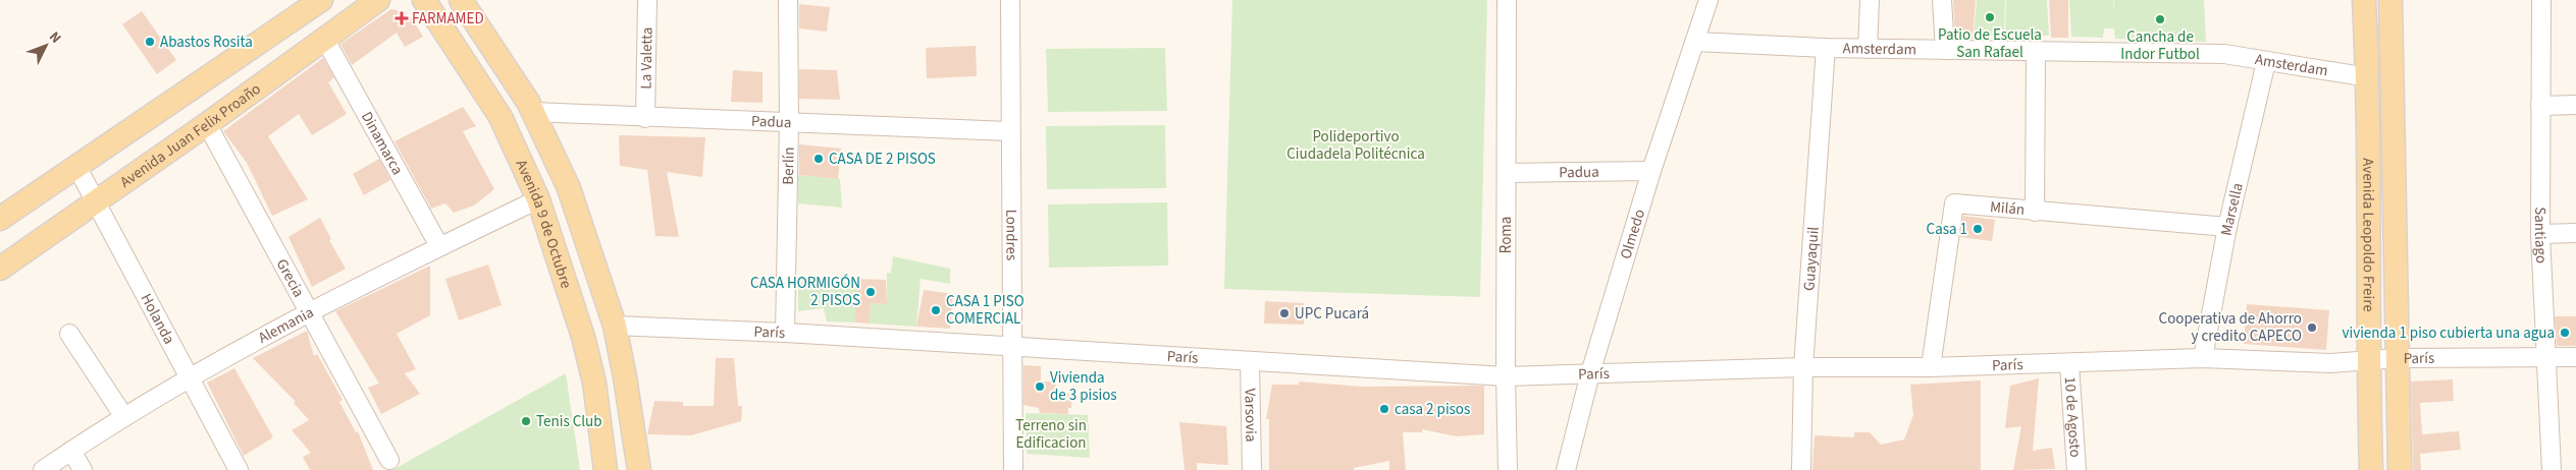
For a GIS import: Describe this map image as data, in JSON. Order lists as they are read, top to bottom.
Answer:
{
  "streets": {
    "main road": ["Avenida Juan Felix Proaño", "Avenida 9 de Octubre", "Avenida Leopoldo Freire"],
    "street": [
      "Amsterdam",
      "La Valetta",
      "Padua",
      "Dinamarca",
      "Berlín",
      "Milán",
      "Marsella",
      "Olmedo",
      "Londres",
      "Roma",
      "Santiago",
      "Guayaquil",
      "Grecia",
      "Holanda",
      "Alemania",
      "París",
      "Varsovia",
      "10 de Agosto"
    ]
  },
  "crossings": [
    ["Amsterdam", "Marsella"],
    ["Amsterdam", "Olmedo"],
    ["Amsterdam", "Avenida Leopoldo Freire"],
    ["Amsterdam", "Guayaquil"],
    ["La Valetta", "Padua"],
    ["Padua", "Berlín"],
    ["Padua", "Olmedo"],
    ["Padua", "Londres"],
    ["Padua", "Roma"],
    ["Avenida Juan Felix Proaño", "Dinamarca"],
    ["Avenida Juan Felix Proaño", "Grecia"],
    ["Avenida Juan Felix Proaño", "Holanda"],
    ["Dinamarca", "Alemania"],
    ["Berlín", "París"],
    ["Milán", "Marsella"],
    ["Milán", "París"],
    ["Marsella", "París"],
    ["Avenida 9 de Octubre", "Alemania"],
    ["Olmedo", "París"],
    ["Londres", "París"],
    ["Roma", "París"],
    ["Avenida Leopoldo Freire", "París"],
    ["Santiago", "París"],
    ["Guayaquil", "París"],
    ["Grecia", "Alemania"],
    ["Holanda", "Alemania"],
    ["París", "Varsovia"],
    ["París", "10 de Agosto"]
  ],
  "parks": ["Polideportivo Ciudadela Politécnica", "Terreno sin Edificacion"],
  "places": {
    "other": [
      "Patio de Escuela San Rafael",
      "Cancha de Indor Futbol",
      "Abastos Rosita",
      "CASA DE 2 PISOS",
      "Casa 1",
      "CASA HORMIGÓN 2 PISOS",
      "CASA 1 PISO COMERCIAL",
      "UPC Pucará",
      "Cooperativa de Ahorro y credito CAPECO",
      "vivienda 1 piso cubierta una agua",
      "Vivienda de 3 pisios",
      "casa 2 pisos",
      "Tenis Club"
    ],
    "health": ["FARMAMED"]
  },
  "north": "top right"
}
